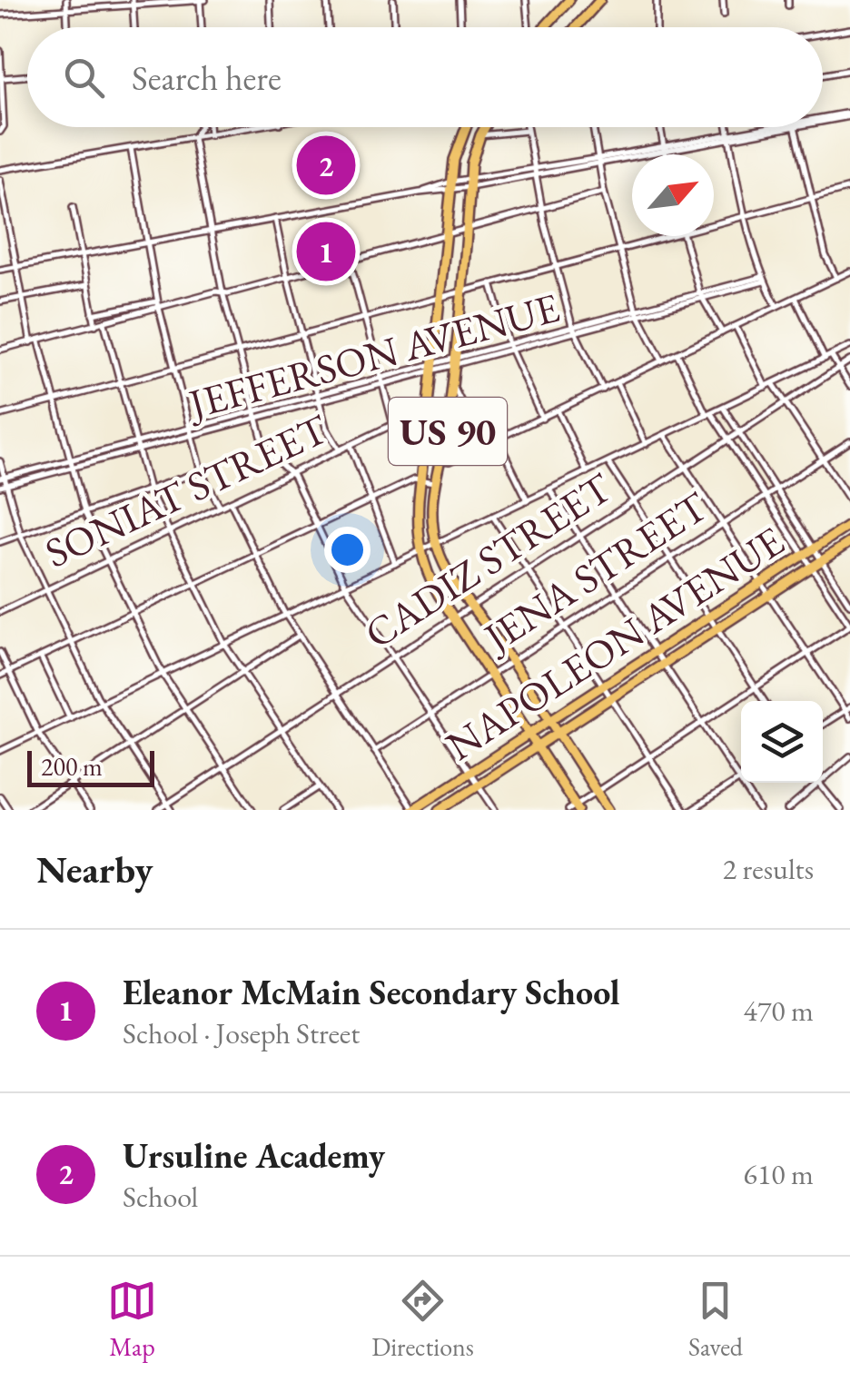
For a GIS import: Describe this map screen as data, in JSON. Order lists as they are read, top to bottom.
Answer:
{
  "streets": {
    "main road": ["US 90", "NAPOLEON AVENUE"],
    "street": [
      "JEFFERSON AVENUE",
      "SONIAT STREET",
      "CADIZ STREET",
      "JENA STREET"
    ]
  },
  "crossings": [
    ["JEFFERSON AVENUE", "US 90"],
    ["US 90", "SONIAT STREET"],
    ["US 90", "CADIZ STREET"],
    ["US 90", "JENA STREET"],
    ["US 90", "NAPOLEON AVENUE"]
  ],
  "scale_bar": "200 m",
  "north": "top right",
  "page": {
    "search": "Search here",
    "pins": ["2", "1"],
    "scale": "200 m",
    "heading": ["Nearby", "2 results"],
    "list": [
      {
        "mark": "1",
        "name": "Eleanor McMain Secondary School",
        "note": "School · Joseph Street",
        "value": "470 m"
      },
      {
        "mark": "2",
        "name": "Ursuline Academy",
        "note": "School",
        "value": "610 m"
      }
    ],
    "nav": ["Map", "Directions", "Saved"]
  }
}
